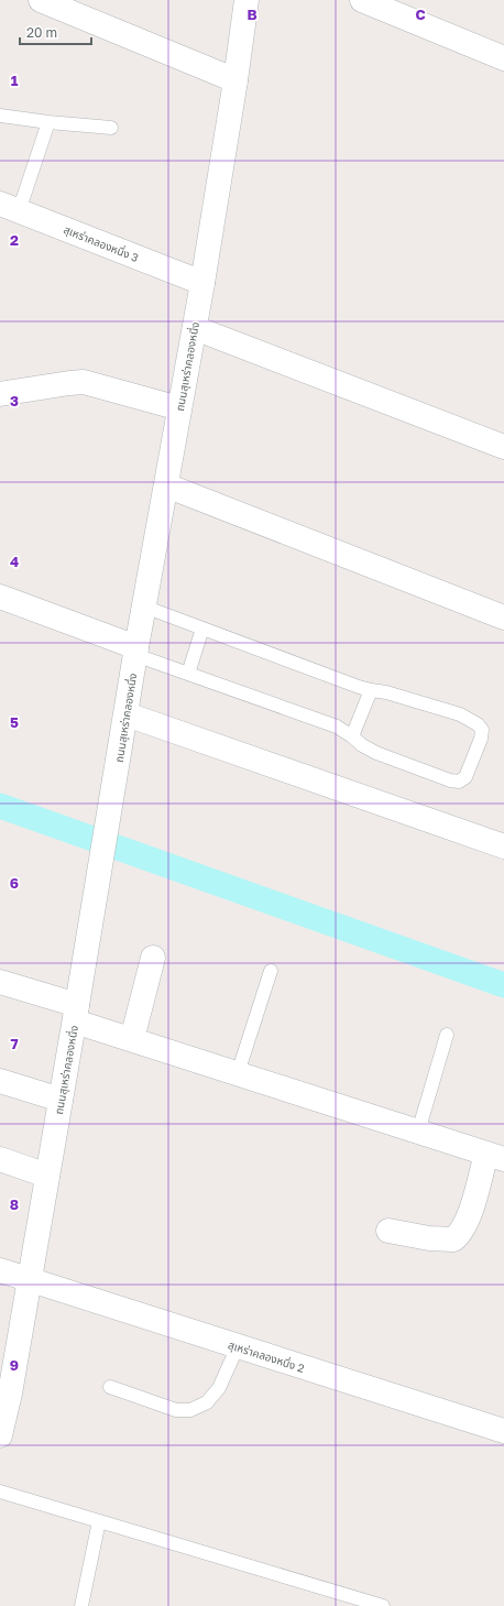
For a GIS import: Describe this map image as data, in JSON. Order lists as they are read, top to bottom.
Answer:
{
  "streets": {
    "street": ["สุเหร่าคลองหนึ่ง 3", "ถนนสุเหร่าคลองหนึ่ง", "สุเหร่าคลองหนึ่ง 2"]
  },
  "crossings": [
    ["สุเหร่าคลองหนึ่ง 3", "ถนนสุเหร่าคลองหนึ่ง"],
    ["ถนนสุเหร่าคลองหนึ่ง", "สุเหร่าคลองหนึ่ง 2"]
  ],
  "scale_bar": "20 m",
  "grid": {
    "columns": ["B", "C"],
    "rows": [
      "1",
      "2",
      "3",
      "4",
      "5",
      "6",
      "7",
      "8",
      "9"
    ]
  }
}
